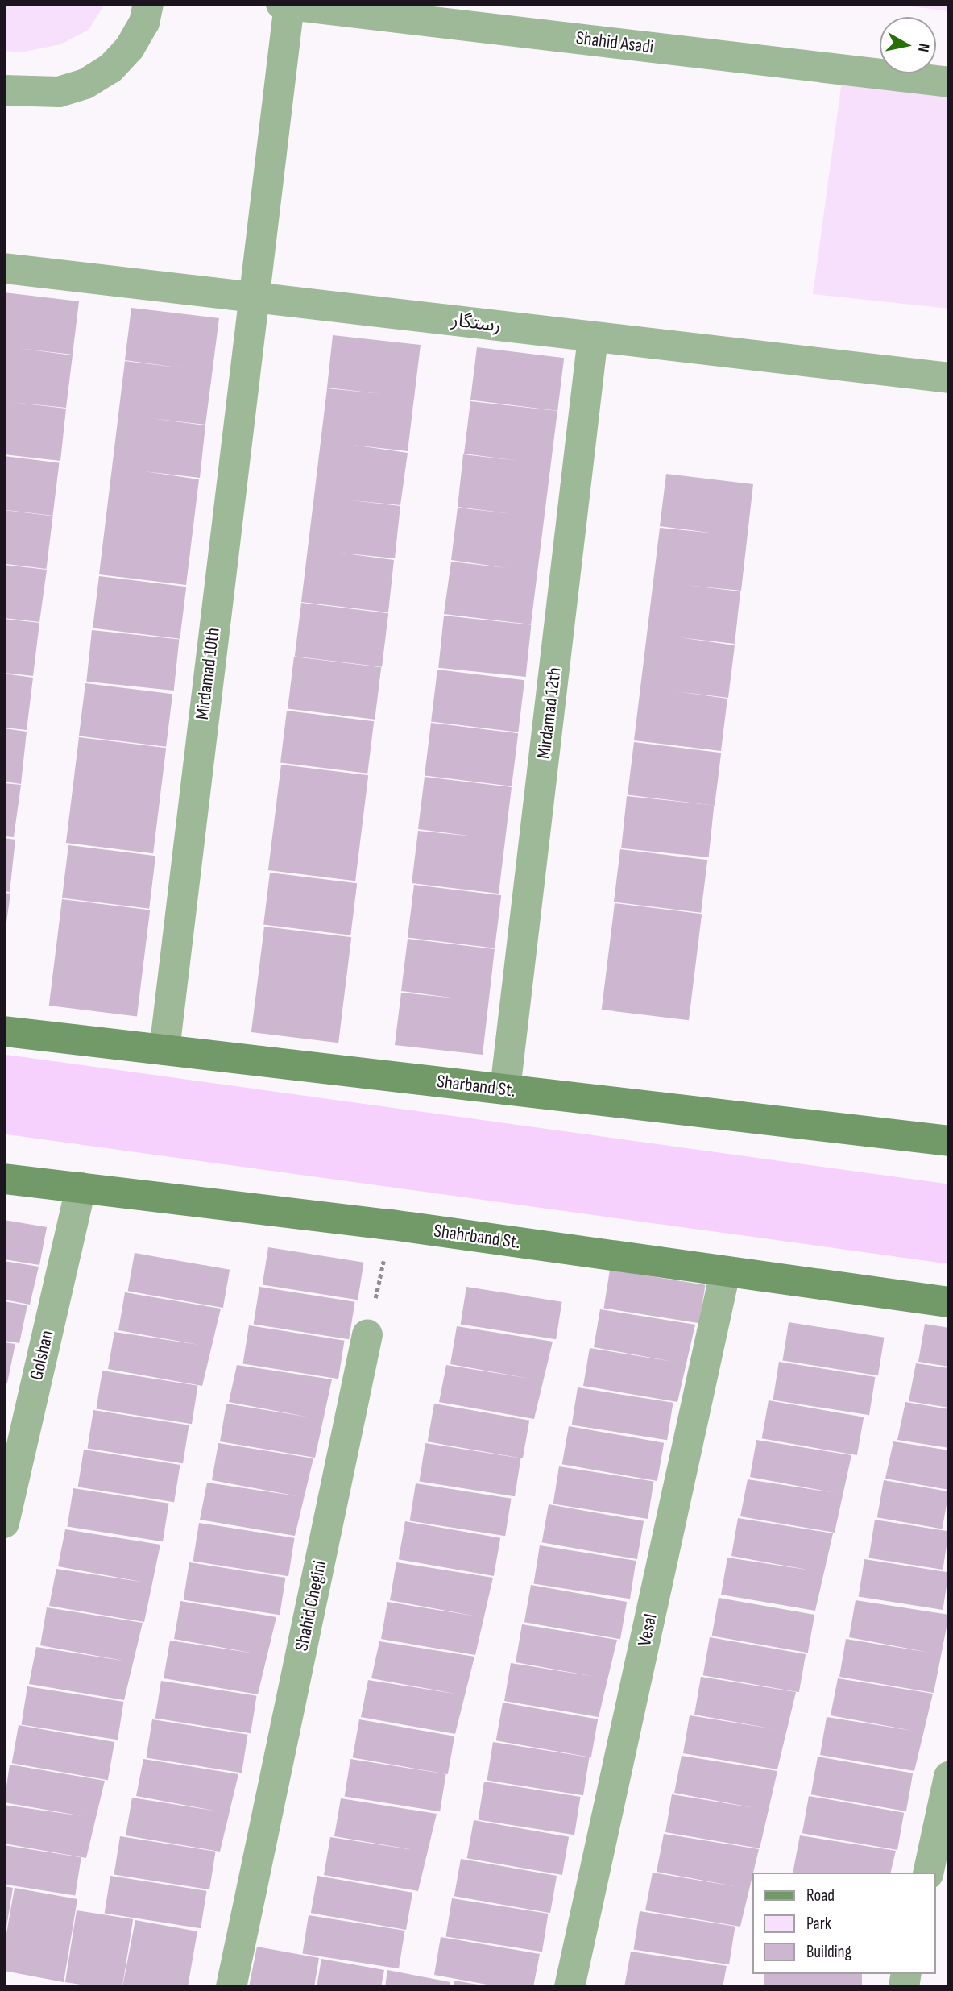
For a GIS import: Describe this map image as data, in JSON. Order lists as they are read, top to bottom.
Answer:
{
  "streets": {
    "street": [
      "Shahid Asadi",
      "رستگار",
      "Mirdamad 10th",
      "Mirdamad 12th",
      "Sharband St.",
      "Shahrband St.",
      "Golshan",
      "Shahid Chegini",
      "Vesal"
    ]
  },
  "crossings": [
    ["Shahid Asadi", "Mirdamad 10th"],
    ["رستگار", "Mirdamad 10th"],
    ["رستگار", "Mirdamad 12th"],
    ["Mirdamad 10th", "Sharband St."],
    ["Mirdamad 12th", "Sharband St."],
    ["Shahrband St.", "Golshan"],
    ["Shahrband St.", "Vesal"]
  ],
  "legend": ["Road", "Park", "Building"],
  "north": "right"
}
